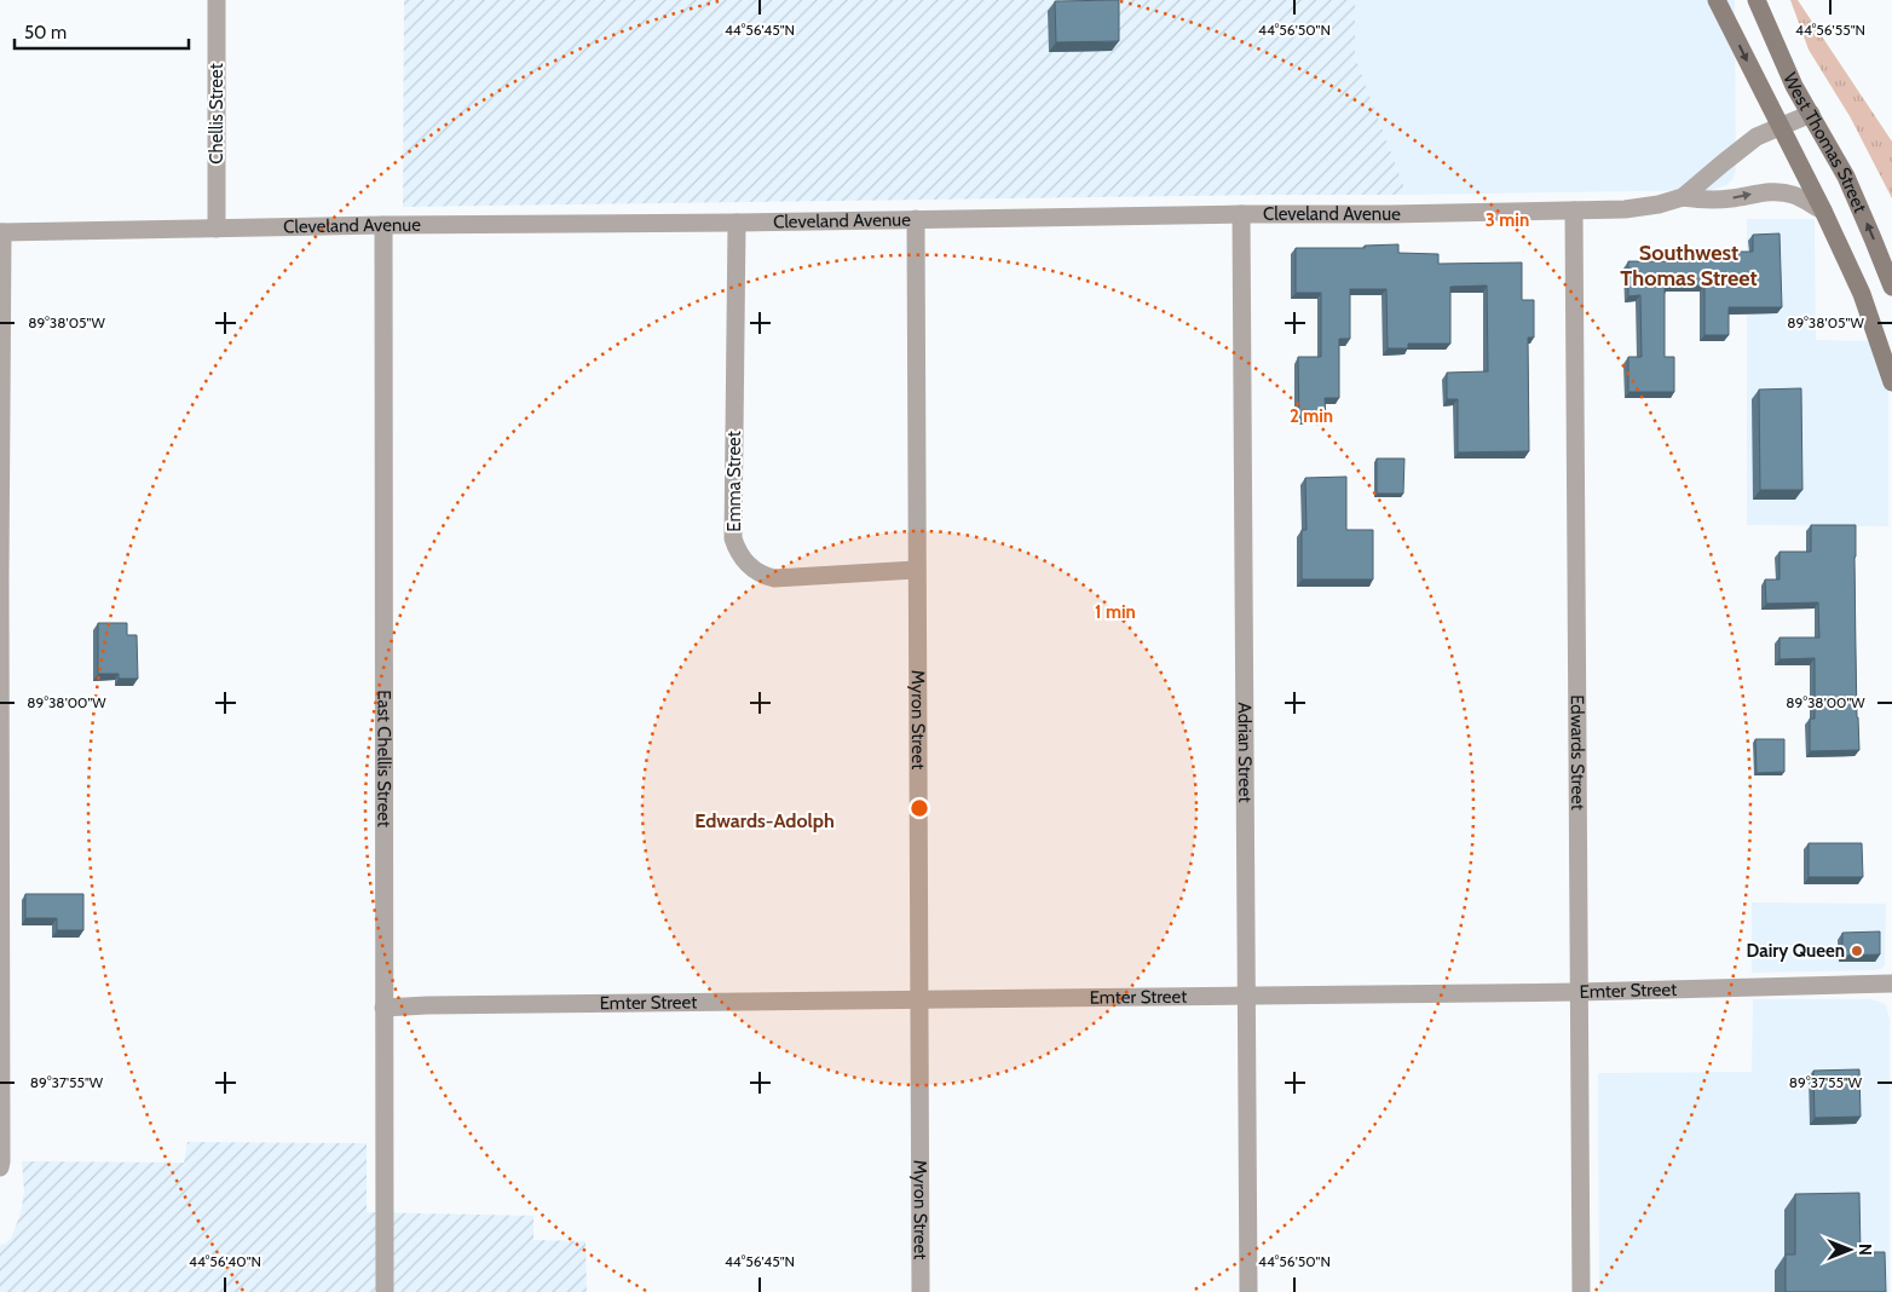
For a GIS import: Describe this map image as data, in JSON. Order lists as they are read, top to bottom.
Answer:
{
  "streets": {
    "main road": ["West Thomas Street"],
    "street": [
      "Chellis Street",
      "Cleveland Avenue",
      "Emma Street",
      "Myron Street",
      "Edwards Street",
      "Adrian Street",
      "East Chellis Street",
      "Emter Street"
    ]
  },
  "crossings": [
    ["Chellis Street", "Cleveland Avenue"],
    ["West Thomas Street", "Cleveland Avenue"],
    ["Cleveland Avenue", "Emma Street"],
    ["Cleveland Avenue", "Myron Street"],
    ["Cleveland Avenue", "Edwards Street"],
    ["Cleveland Avenue", "Adrian Street"],
    ["Cleveland Avenue", "East Chellis Street"],
    ["Emma Street", "Myron Street"],
    ["Myron Street", "Emter Street"],
    ["Edwards Street", "Emter Street"],
    ["Adrian Street", "Emter Street"],
    ["East Chellis Street", "Emter Street"]
  ],
  "districts": ["Southwest Thomas Street", "Edwards-Adolph"],
  "places": ["Dairy Queen"],
  "scale_bar": "50 m",
  "north": "right",
  "coordinates": [
    "44°56'45\"N",
    "44°56'50\"N",
    "44°56'55\"N",
    "89°38'05\"W",
    "89°38'00\"W",
    "89°37'55\"W",
    "44°56'40\"N"
  ],
  "rings": ["3 min", "2 min", "1 min"]
}
